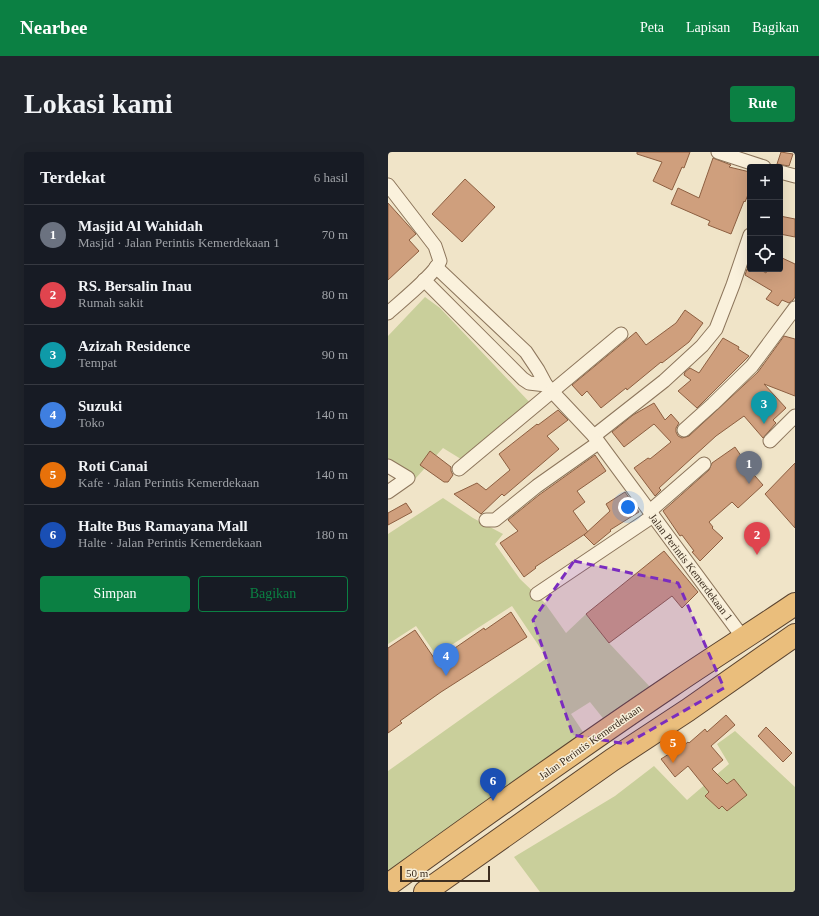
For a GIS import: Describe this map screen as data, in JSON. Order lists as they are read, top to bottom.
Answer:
{
  "streets": {
    "highway": ["Jalan Perintis Kemerdekaan"],
    "street": ["Jalan Perintis Kemerdekaan 1"]
  },
  "crossings": [
    ["Jalan Perintis Kemerdekaan 1", "Jalan Perintis Kemerdekaan"]
  ],
  "scale_bar": "50 m",
  "page": {
    "header": "Nearbee",
    "nav": ["Peta", "Lapisan", "Bagikan"],
    "buttons": [
      "Rute",
      ["Simpan", "Bagikan"]
    ],
    "title": "Lokasi kami",
    "heading": ["Terdekat", "6 hasil"],
    "map_buttons": ["+", "−"],
    "list": [
      {
        "mark": "1",
        "name": "Masjid Al Wahidah",
        "note": "Masjid · Jalan Perintis Kemerdekaan 1",
        "value": "70 m"
      },
      {
        "mark": "2",
        "name": "RS. Bersalin Inau",
        "note": "Rumah sakit",
        "value": "80 m"
      },
      {
        "mark": "3",
        "name": "Azizah Residence",
        "note": "Tempat",
        "value": "90 m"
      },
      {
        "mark": "4",
        "name": "Suzuki",
        "note": "Toko",
        "value": "140 m"
      },
      {
        "mark": "5",
        "name": "Roti Canai",
        "note": "Kafe · Jalan Perintis Kemerdekaan",
        "value": "140 m"
      },
      {
        "mark": "6",
        "name": "Halte Bus Ramayana Mall",
        "note": "Halte · Jalan Perintis Kemerdekaan",
        "value": "180 m"
      }
    ],
    "pins": [
      "3",
      "1",
      "2",
      "4",
      "5",
      "6"
    ],
    "scale": "50 m"
  }
}
